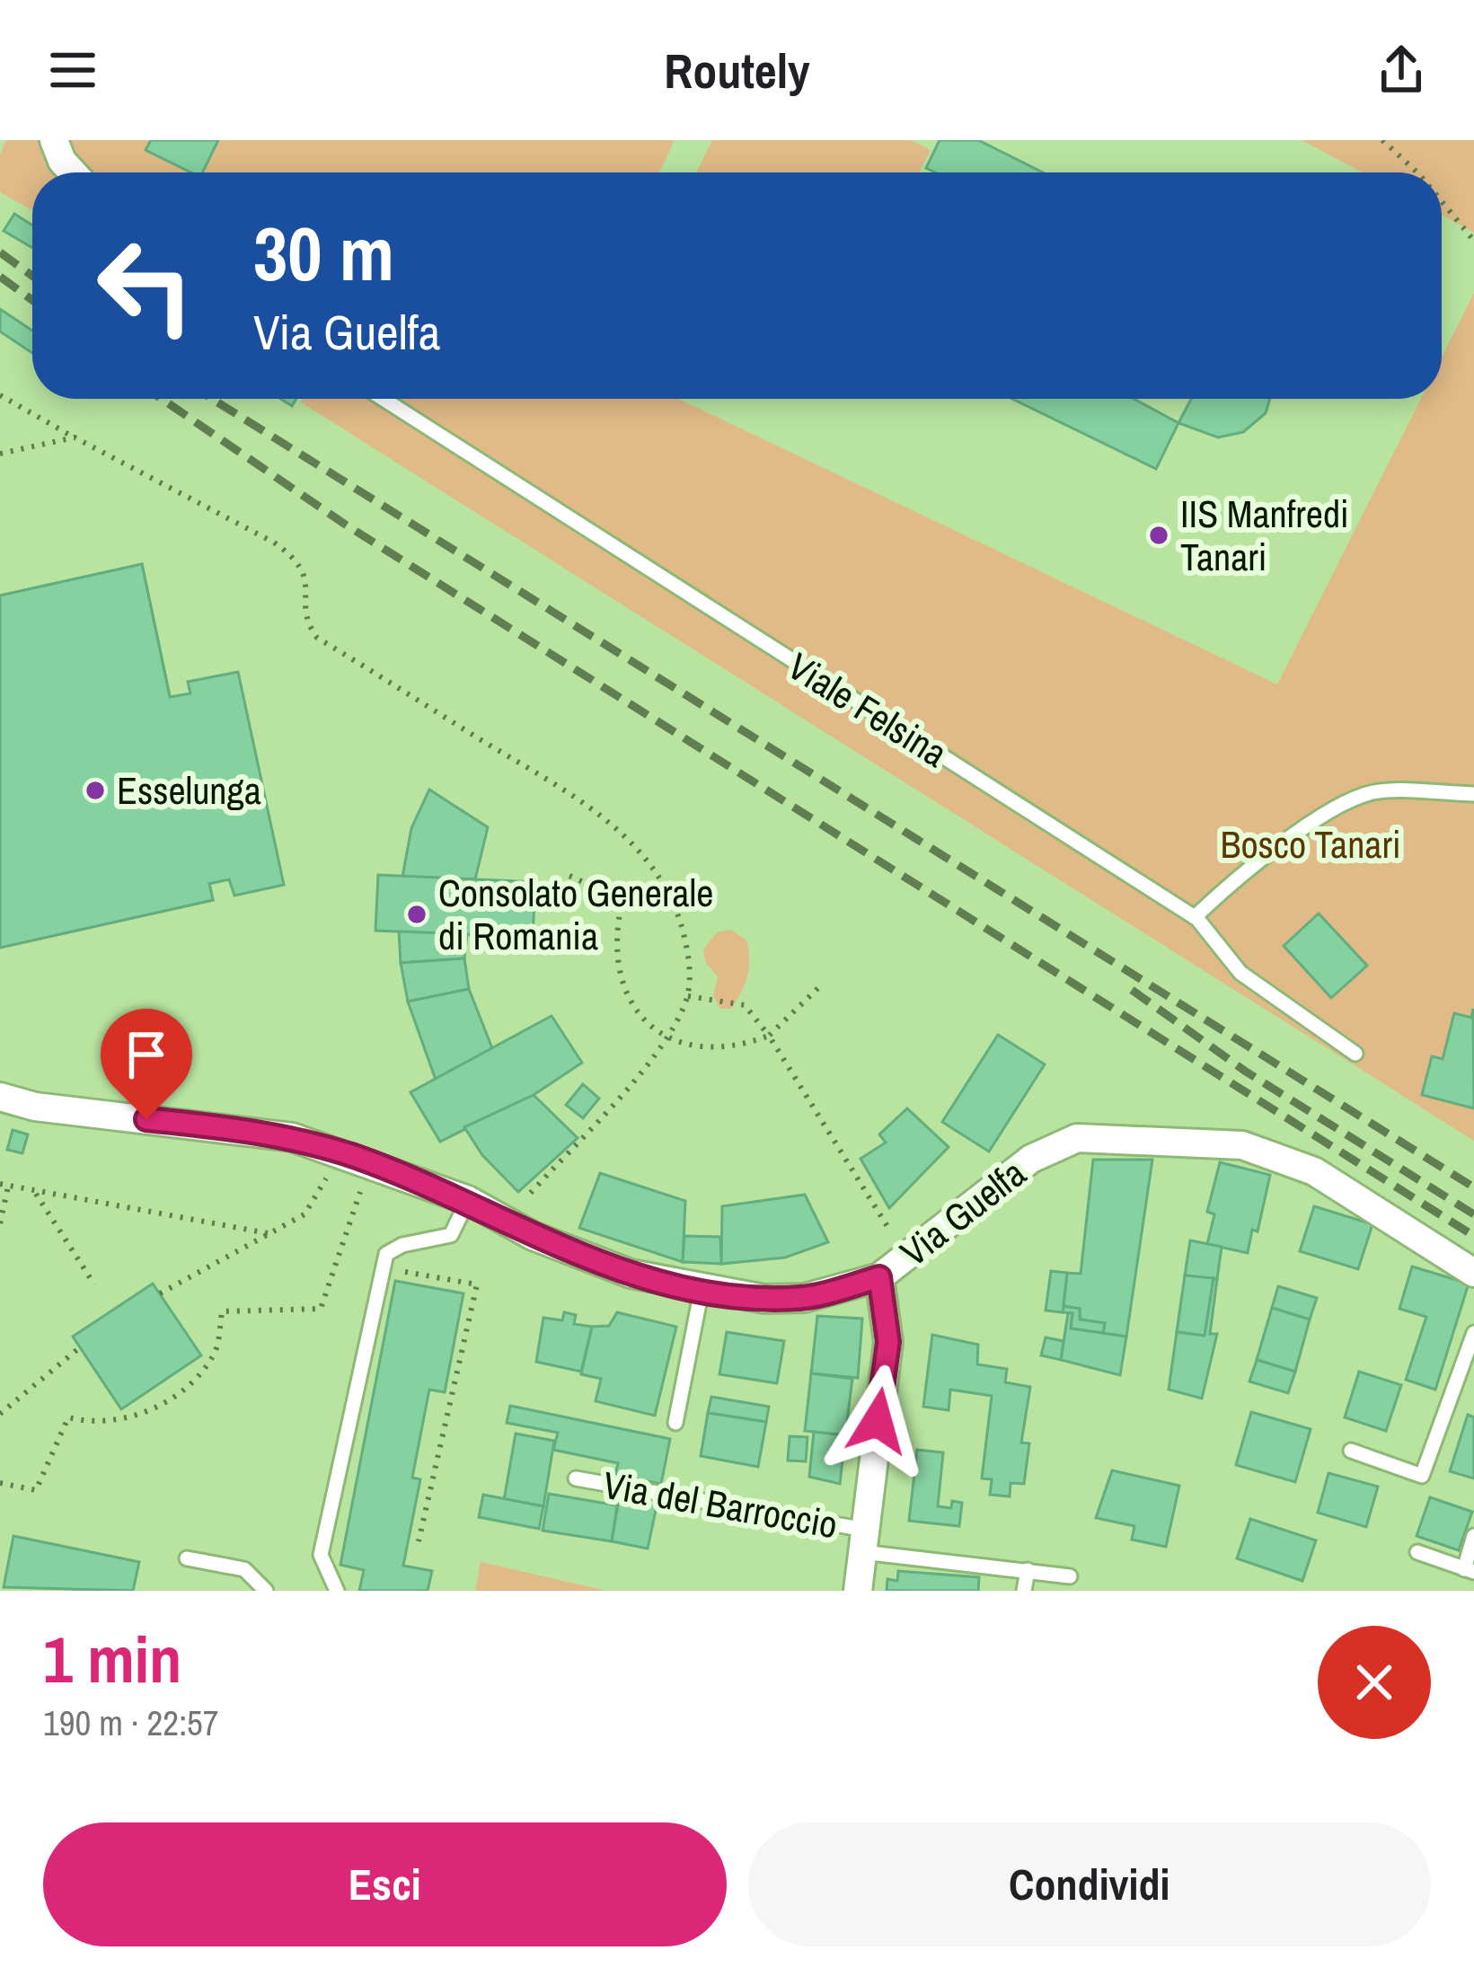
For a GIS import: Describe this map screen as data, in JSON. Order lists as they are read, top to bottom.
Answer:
{
  "streets": {
    "street": ["Via Guelfa", "Via del Barroccio"],
    "lane": ["Viale Felsina"]
  },
  "crossings": [
    ["Via Guelfa", "Via del Barroccio"]
  ],
  "parks": ["Bosco Tanari"],
  "places": ["IIS Manfredi Tanari", "Esselunga", "Consolato Generale di Romania"],
  "page": {
    "header": "Routely",
    "turn": ["30 m", "Via Guelfa"],
    "heading": ["1 min", "190 m · 22:57"],
    "buttons": ["Esci", "Condividi"]
  }
}
